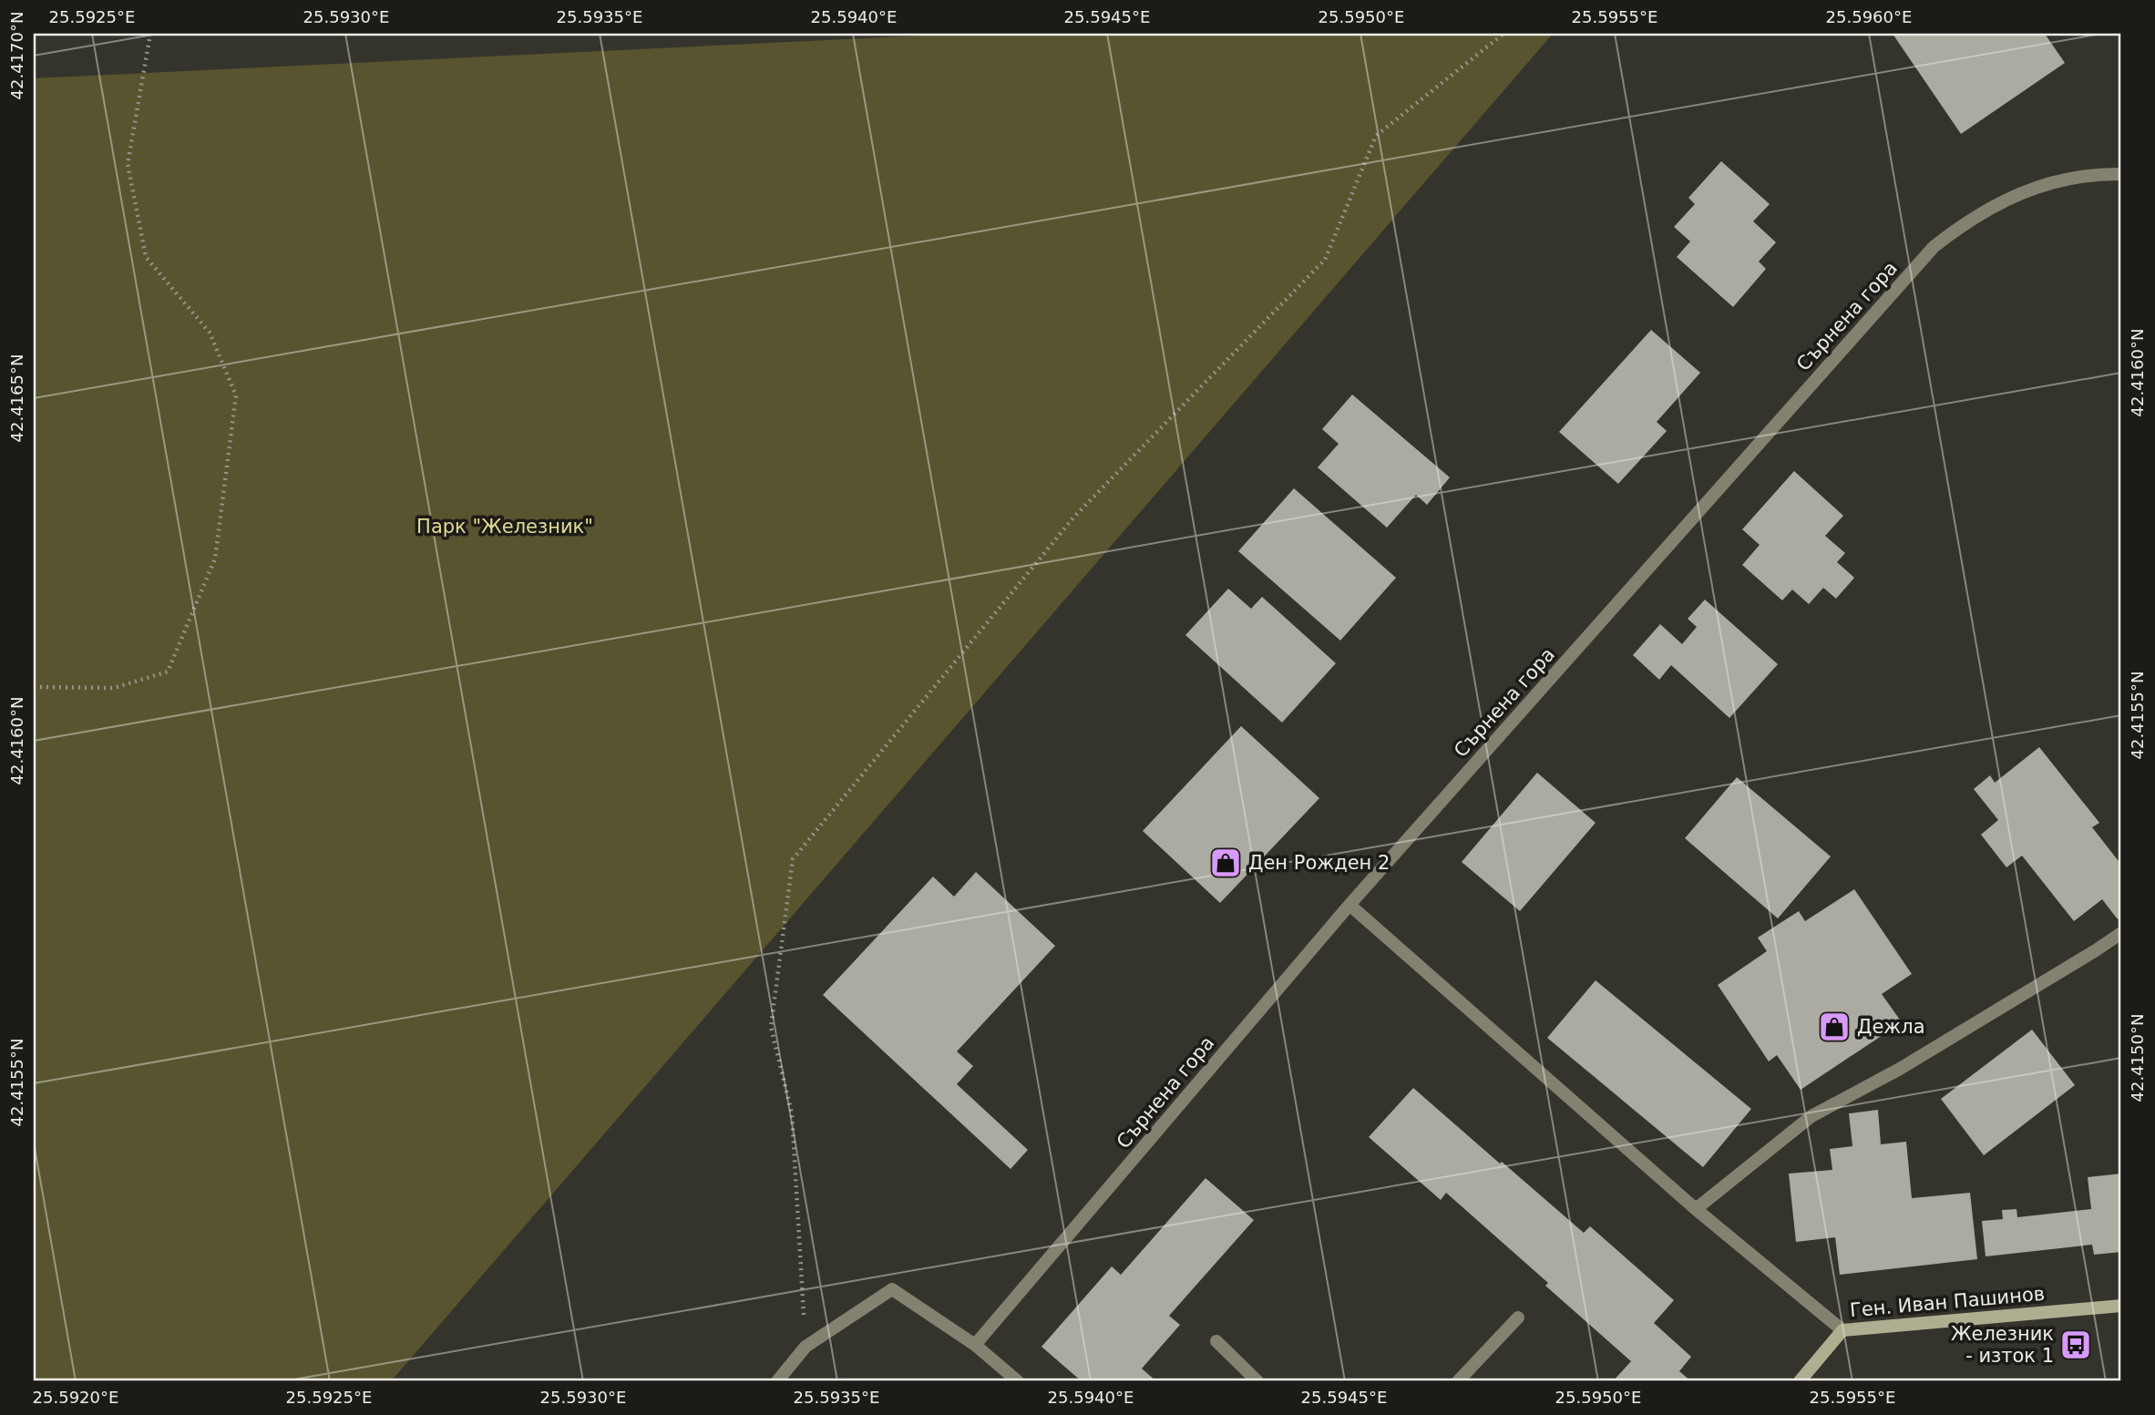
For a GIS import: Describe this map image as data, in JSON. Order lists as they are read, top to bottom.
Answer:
{
  "streets": {
    "street": ["Сърнена гора", "Ген. Иван Пашинов"]
  },
  "parks": ["Парк \"Железник\""],
  "places": {
    "shop": ["Ден Рожден 2", "Дежла"],
    "bus stop": ["Железник - изток 1"]
  },
  "coordinates": [
    "25.5925°E",
    "25.5930°E",
    "25.5935°E",
    "25.5940°E",
    "25.5945°E",
    "25.5950°E",
    "25.5955°E",
    "25.5960°E",
    "42.4170°N",
    "42.4160°N",
    "42.4165°N",
    "42.4155°N",
    "42.4150°N",
    "25.5920°E"
  ]
}
